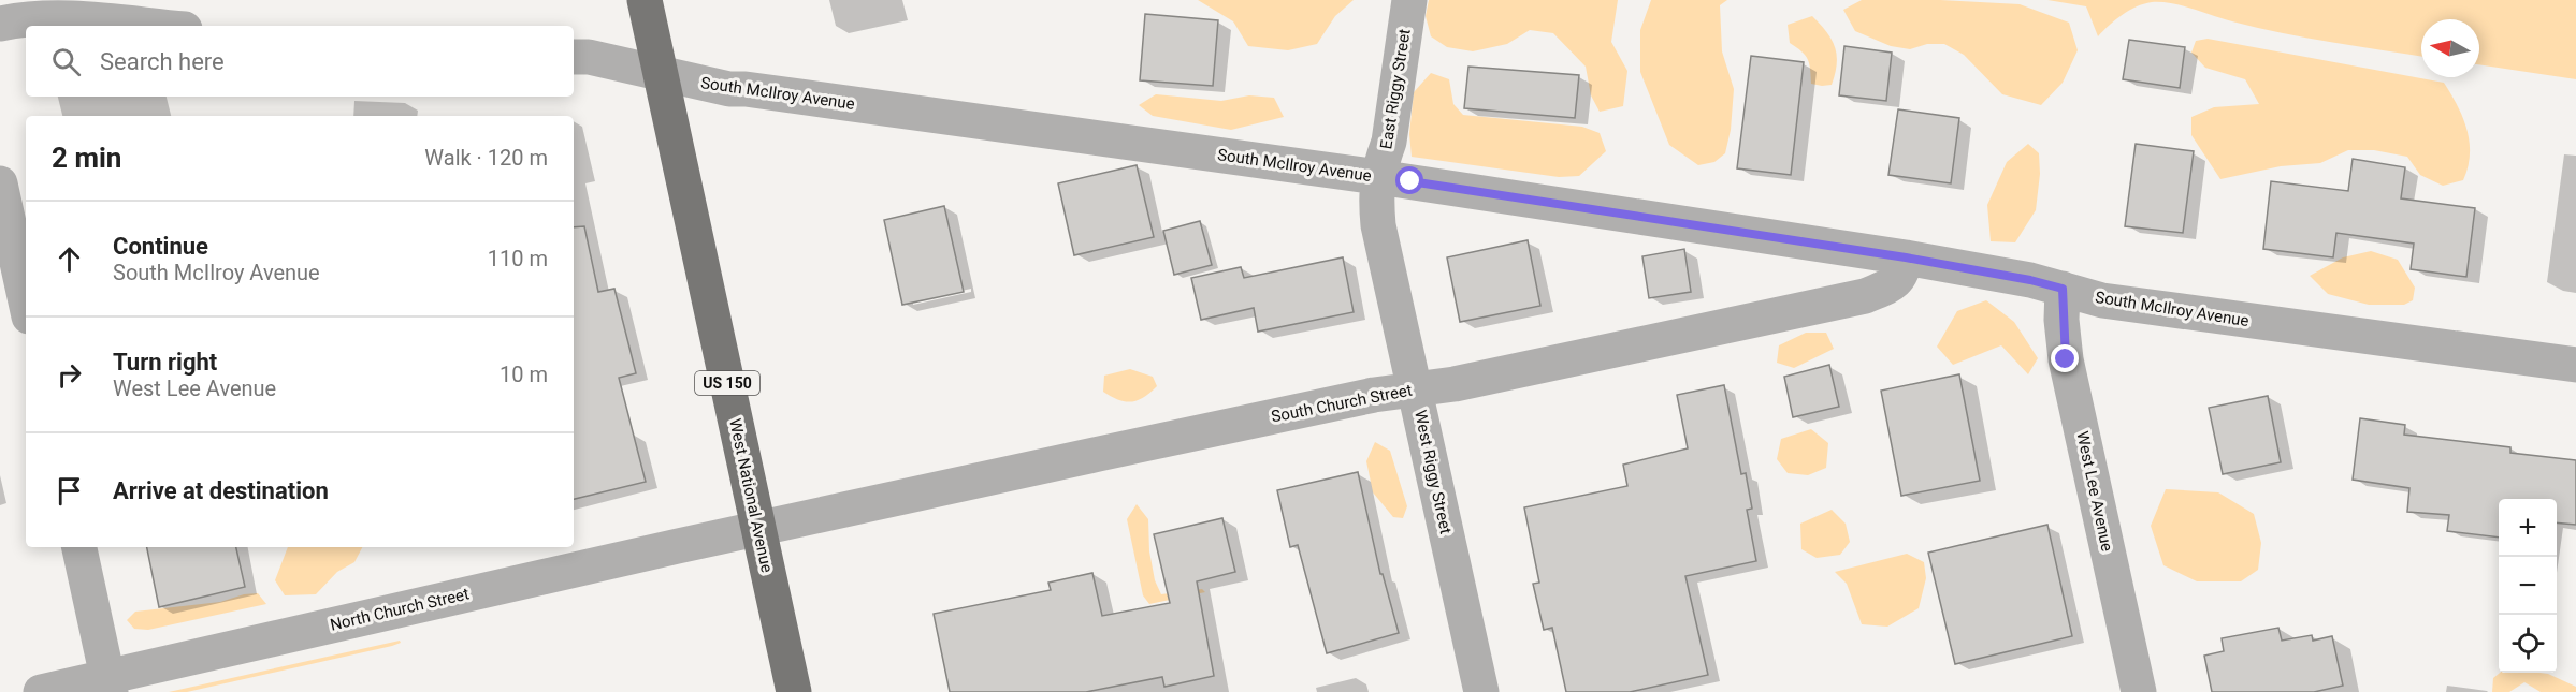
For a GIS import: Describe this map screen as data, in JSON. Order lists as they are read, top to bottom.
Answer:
{
  "streets": {
    "main road": ["US 150", "West National Avenue"],
    "street": [
      "East Riggy Street",
      "South McIlroy Avenue",
      "South Church Street",
      "West Riggy Street",
      "West Lee Avenue",
      "North Church Street"
    ]
  },
  "crossings": [
    ["East Riggy Street", "South McIlroy Avenue"],
    ["East Riggy Street", "West Riggy Street"],
    ["South McIlroy Avenue", "US 150"],
    ["South McIlroy Avenue", "South Church Street"],
    ["South McIlroy Avenue", "West Riggy Street"],
    ["South McIlroy Avenue", "West Lee Avenue"],
    ["South McIlroy Avenue", "West National Avenue"],
    ["US 150", "West National Avenue"],
    ["South Church Street", "West Riggy Street"],
    ["South Church Street", "West National Avenue"],
    ["South Church Street", "North Church Street"],
    ["West National Avenue", "North Church Street"]
  ],
  "north": "left",
  "page": {
    "search": "Search here",
    "heading": ["2 min", "Walk · 120 m"],
    "list": [
      ["Continue", "South McIlroy Avenue", "110 m"],
      ["Turn right", "West Lee Avenue", "10 m"],
      "Arrive at destination"
    ],
    "map_buttons": ["+", "−"]
  }
}
